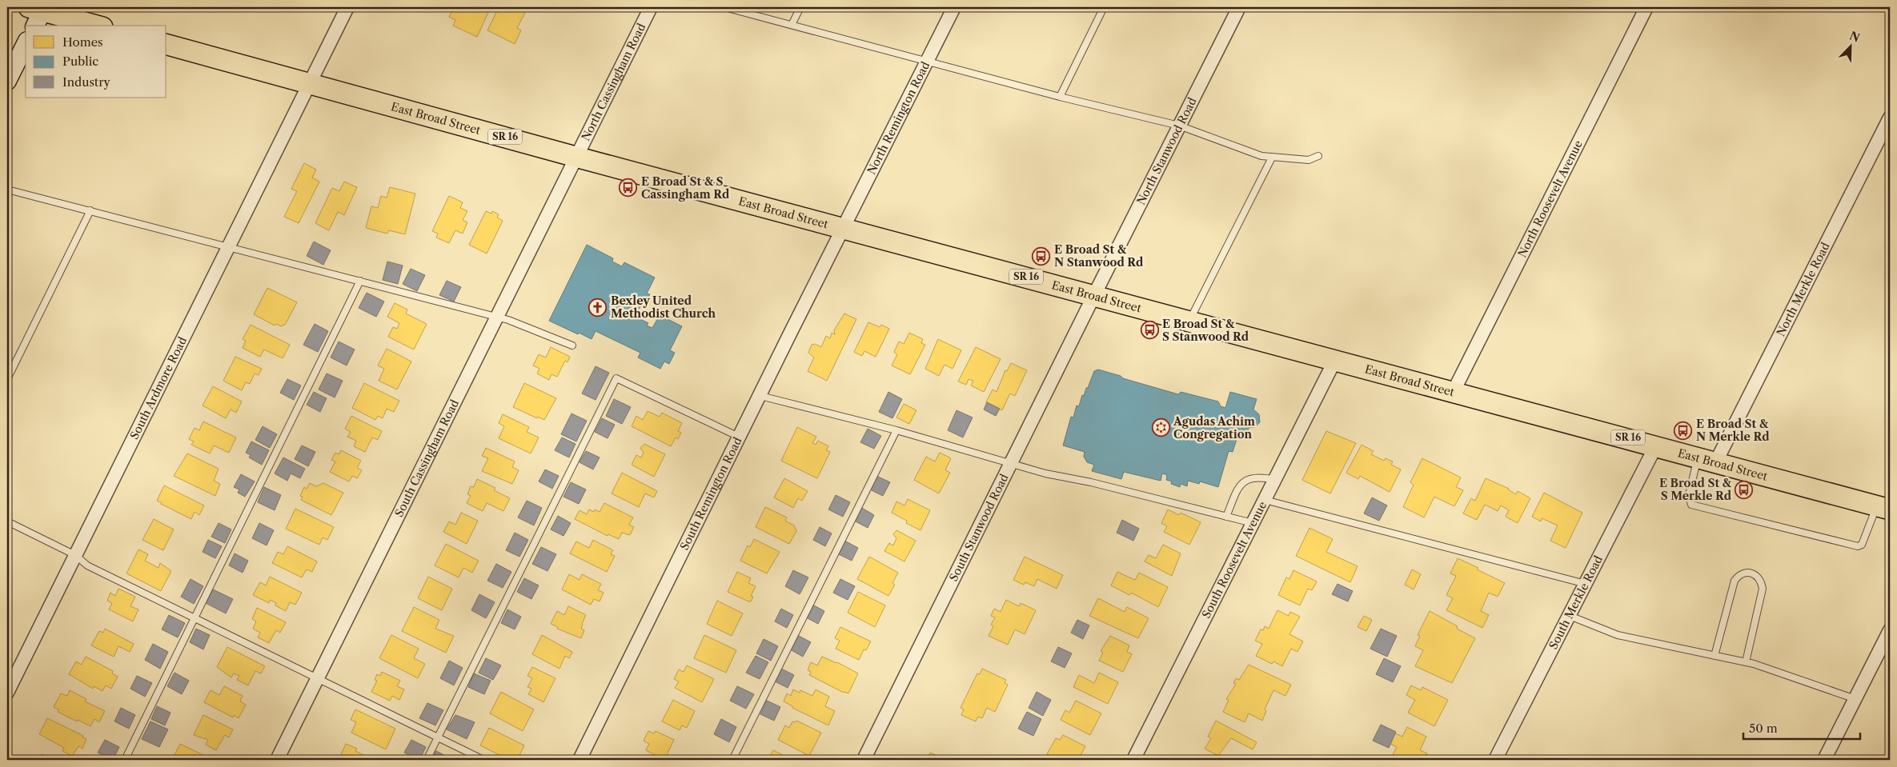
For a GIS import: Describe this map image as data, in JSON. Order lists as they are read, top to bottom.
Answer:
{
  "streets": {
    "main road": ["East Broad Street", "SR 16"],
    "street": [
      "North Cassingham Road",
      "North Remington Road",
      "North Stanwood Road",
      "North Roosevelt Avenue",
      "North Merkle Road",
      "South Ardmore Road",
      "South Cassingham Road",
      "South Remington Road",
      "South Stanwood Road",
      "South Roosevelt Avenue",
      "South Merkle Road"
    ]
  },
  "crossings": [
    ["North Cassingham Road", "East Broad Street"],
    ["North Cassingham Road", "South Cassingham Road"],
    ["North Remington Road", "East Broad Street"],
    ["North Remington Road", "South Remington Road"],
    ["East Broad Street", "North Stanwood Road"],
    ["East Broad Street", "North Roosevelt Avenue"],
    ["East Broad Street", "North Merkle Road"],
    ["East Broad Street", "South Ardmore Road"],
    ["East Broad Street", "South Cassingham Road"],
    ["East Broad Street", "South Remington Road"],
    ["East Broad Street", "South Stanwood Road"],
    ["East Broad Street", "South Roosevelt Avenue"],
    ["East Broad Street", "South Merkle Road"],
    ["North Stanwood Road", "South Stanwood Road"]
  ],
  "places": {
    "bus stop": [
      "E Broad St & S Cassingham Rd",
      "E Broad St & N Stanwood Rd",
      "E Broad St & S Stanwood Rd",
      "E Broad St & N Merkle Rd",
      "E Broad St & S Merkle Rd"
    ],
    "church": ["Bexley United Methodist Church"],
    "synagogue": ["Agudas Achim Congregation"]
  },
  "legend": ["Homes", "Public", "Industry"],
  "scale_bar": "50 m",
  "north": "top right"
}
